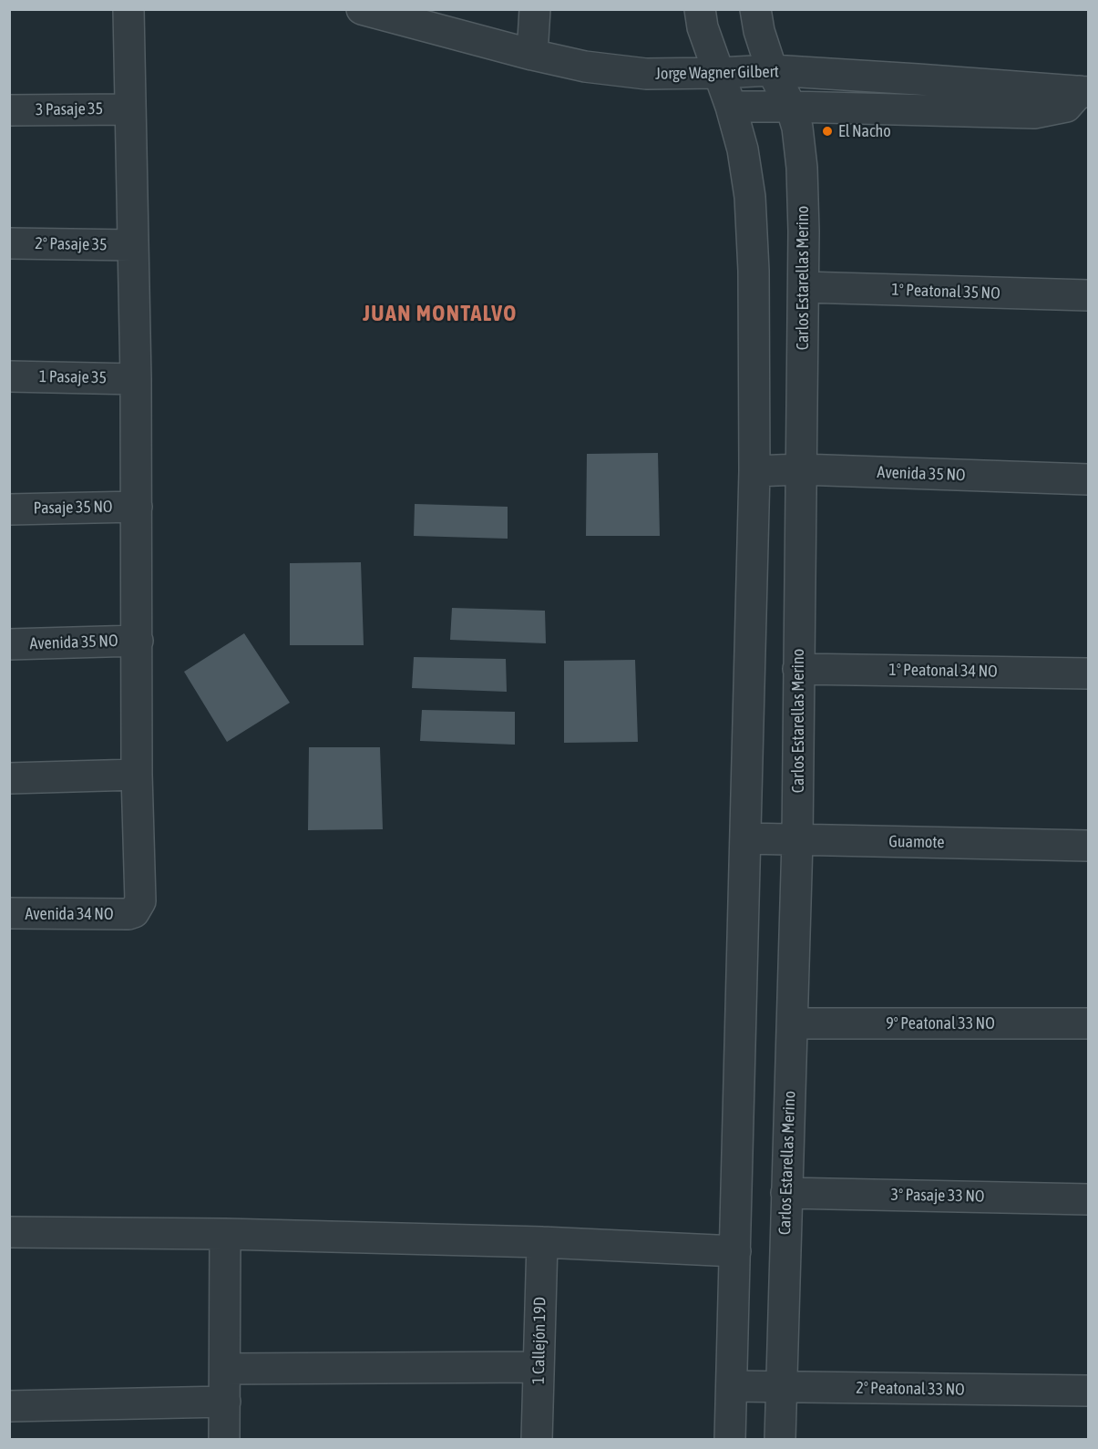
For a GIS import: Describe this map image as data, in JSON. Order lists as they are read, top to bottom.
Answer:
{
  "streets": {
    "street": [
      "Jorge Wagner Gilbert",
      "3 Pasaje 35",
      "2° Pasaje 35",
      "Carlos Estarellas Merino",
      "1° Peatonal 35 NO",
      "1 Pasaje 35",
      "Avenida 35 NO",
      "Pasaje 35 NO",
      "1° Peatonal 34 NO",
      "Guamote",
      "Avenida 34 NO",
      "9° Peatonal 33 NO",
      "3° Pasaje 33 NO",
      "1 Callejón 19D",
      "2° Peatonal 33 NO"
    ]
  },
  "crossings": [
    ["Jorge Wagner Gilbert", "Carlos Estarellas Merino"],
    ["Carlos Estarellas Merino", "1° Peatonal 35 NO"],
    ["Carlos Estarellas Merino", "Avenida 35 NO"],
    ["Carlos Estarellas Merino", "1° Peatonal 34 NO"],
    ["Carlos Estarellas Merino", "Guamote"],
    ["Carlos Estarellas Merino", "9° Peatonal 33 NO"],
    ["Carlos Estarellas Merino", "3° Pasaje 33 NO"],
    ["Carlos Estarellas Merino", "2° Peatonal 33 NO"]
  ],
  "districts": ["JUAN MONTALVO"],
  "places": ["El Nacho"]
}
